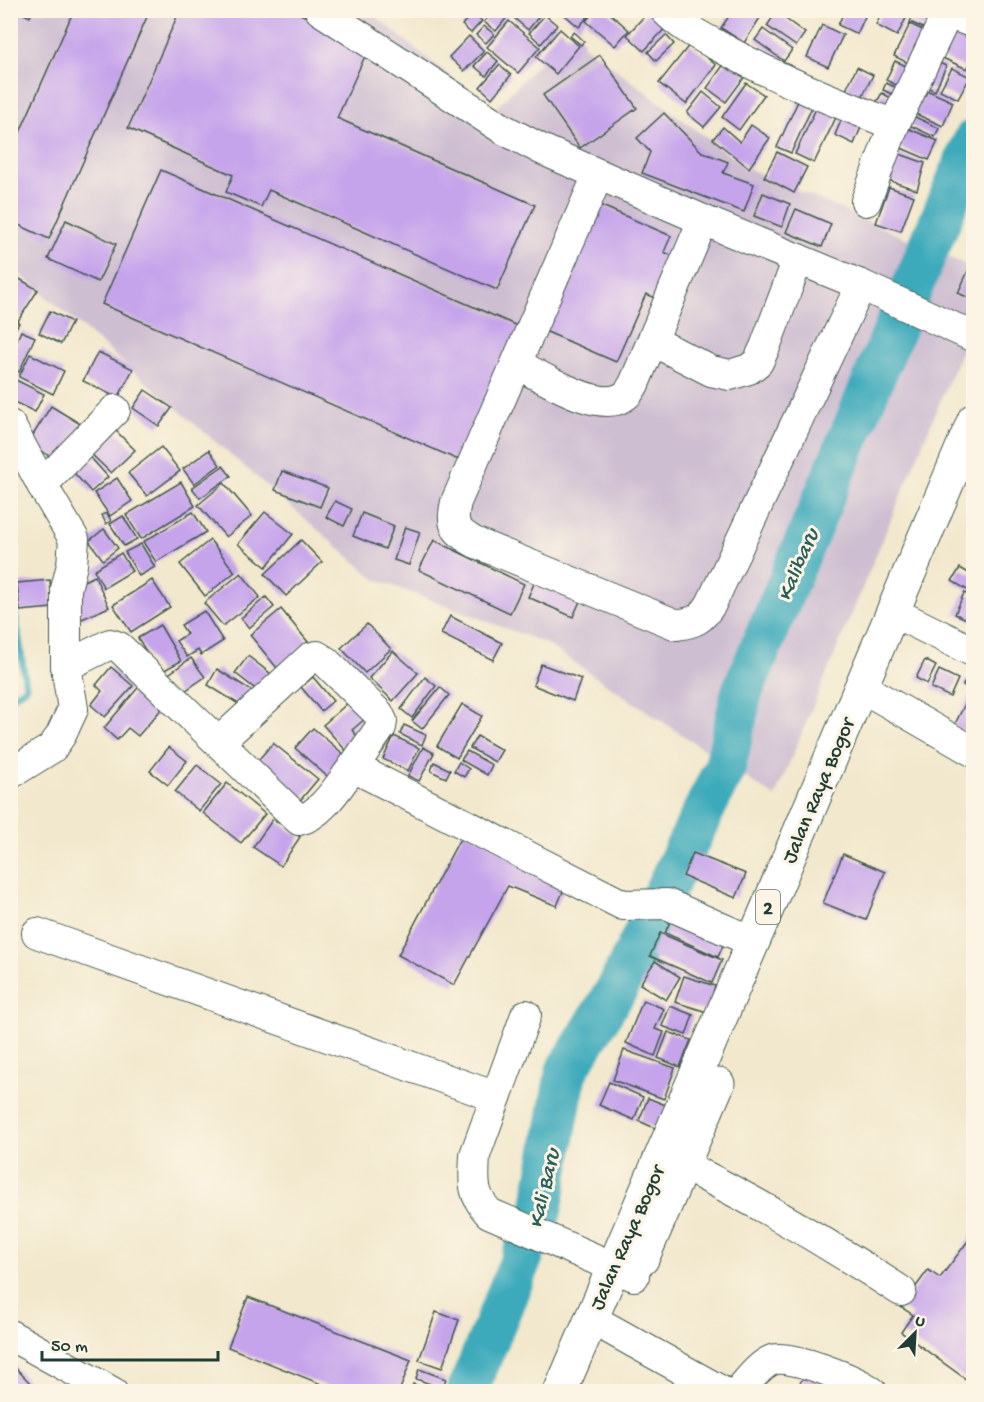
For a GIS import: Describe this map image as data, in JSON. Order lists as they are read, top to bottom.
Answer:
{
  "streets": {
    "highway": ["Jalan Raya Bogor", "2"]
  },
  "water": ["Kalibaru", "Kali Baru"],
  "scale_bar": "50 m",
  "north": "top right"
}
